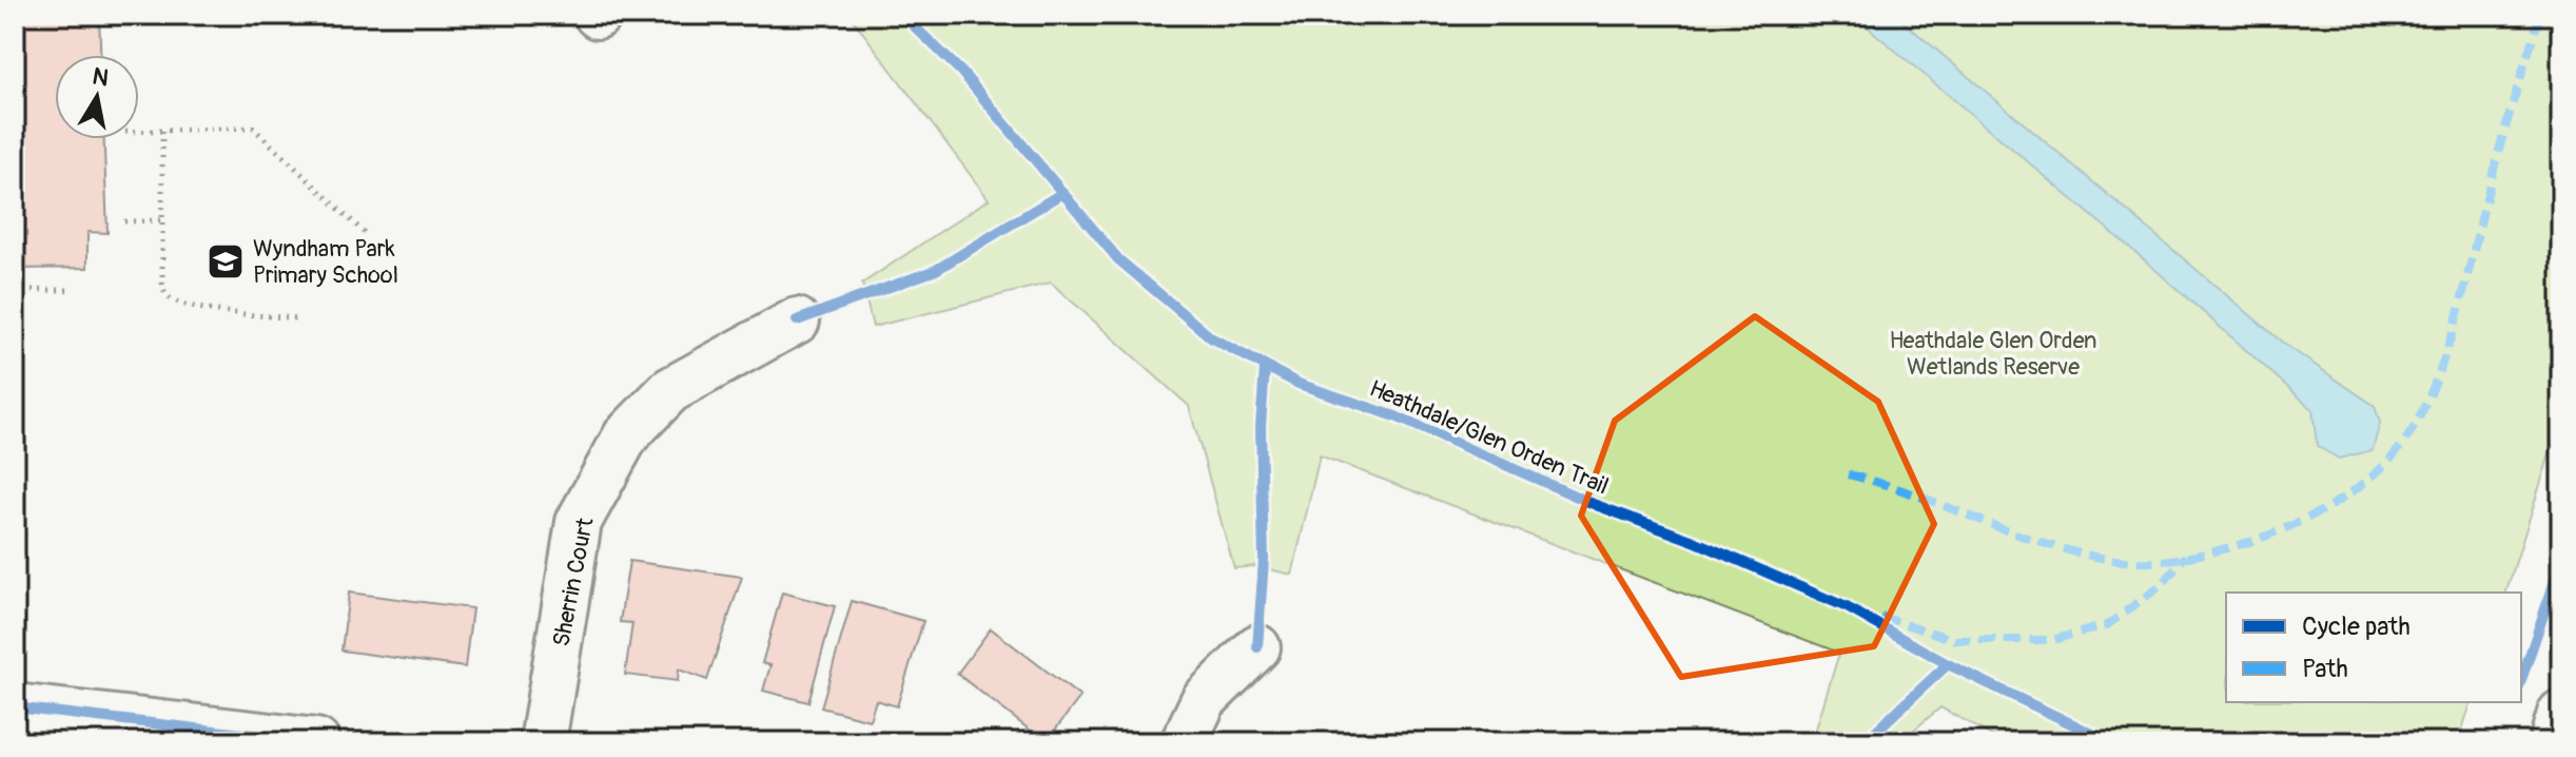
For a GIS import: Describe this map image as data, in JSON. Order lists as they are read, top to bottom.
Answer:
{
  "streets": {
    "street": ["Sherrin Court"],
    "cycle path": ["Heathdale/Glen Orden Trail"]
  },
  "parks": ["Heathdale Glen Orden Wetlands Reserve"],
  "places": {
    "school or university": ["Wyndham Park Primary School"]
  },
  "legend": ["Cycle path", "Path"],
  "north": "top"
}
